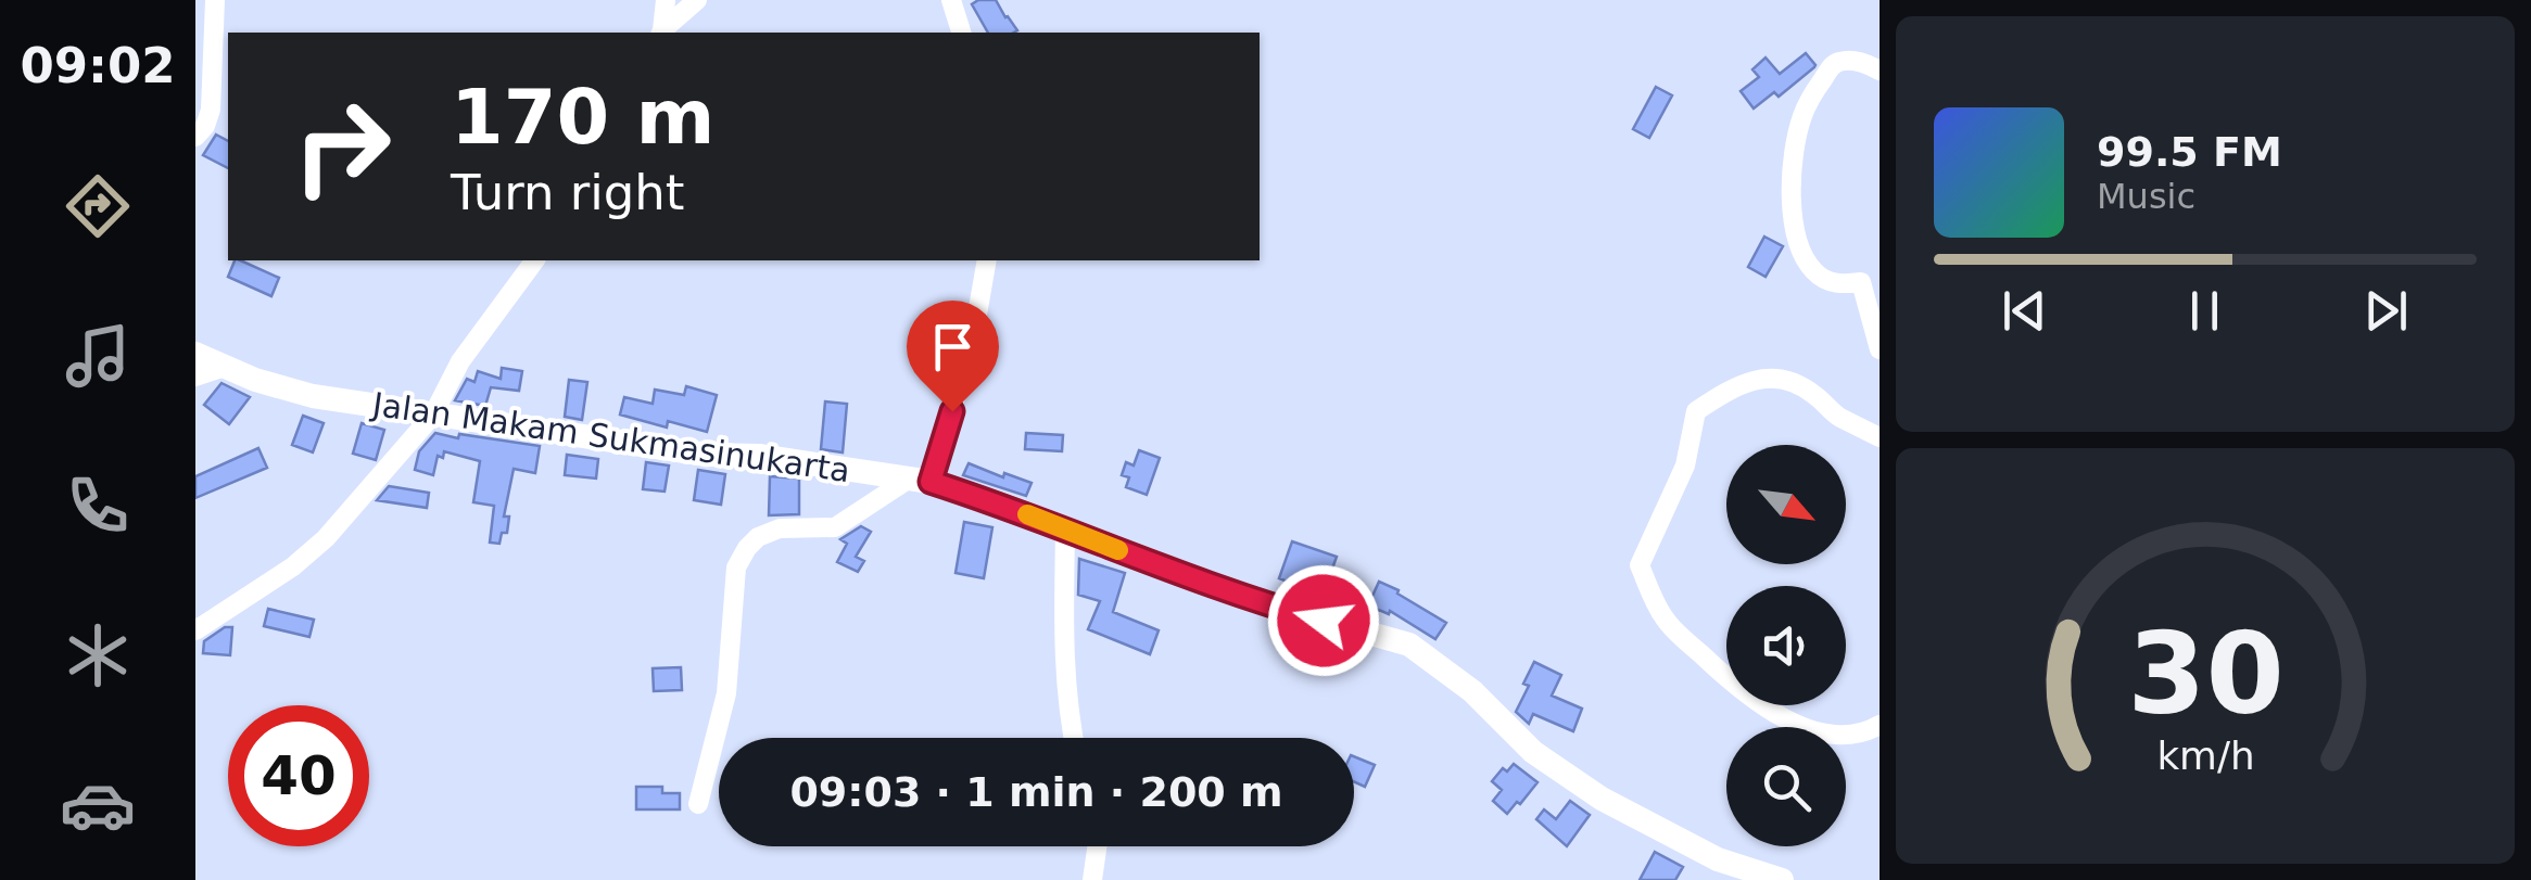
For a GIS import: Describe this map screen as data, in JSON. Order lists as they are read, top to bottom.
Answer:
{
  "streets": {
    "street": ["Jalan Makam Sukmasinukarta"]
  },
  "north": "bottom right",
  "page": {
    "tabs": "09:02",
    "turn": ["170 m", "Turn right"],
    "song": ["99.5 FM", "Music"],
    "limit": "40",
    "trip": "09:03 · 1 min · 200 m",
    "gauge": ["30", "km/h"]
  }
}
